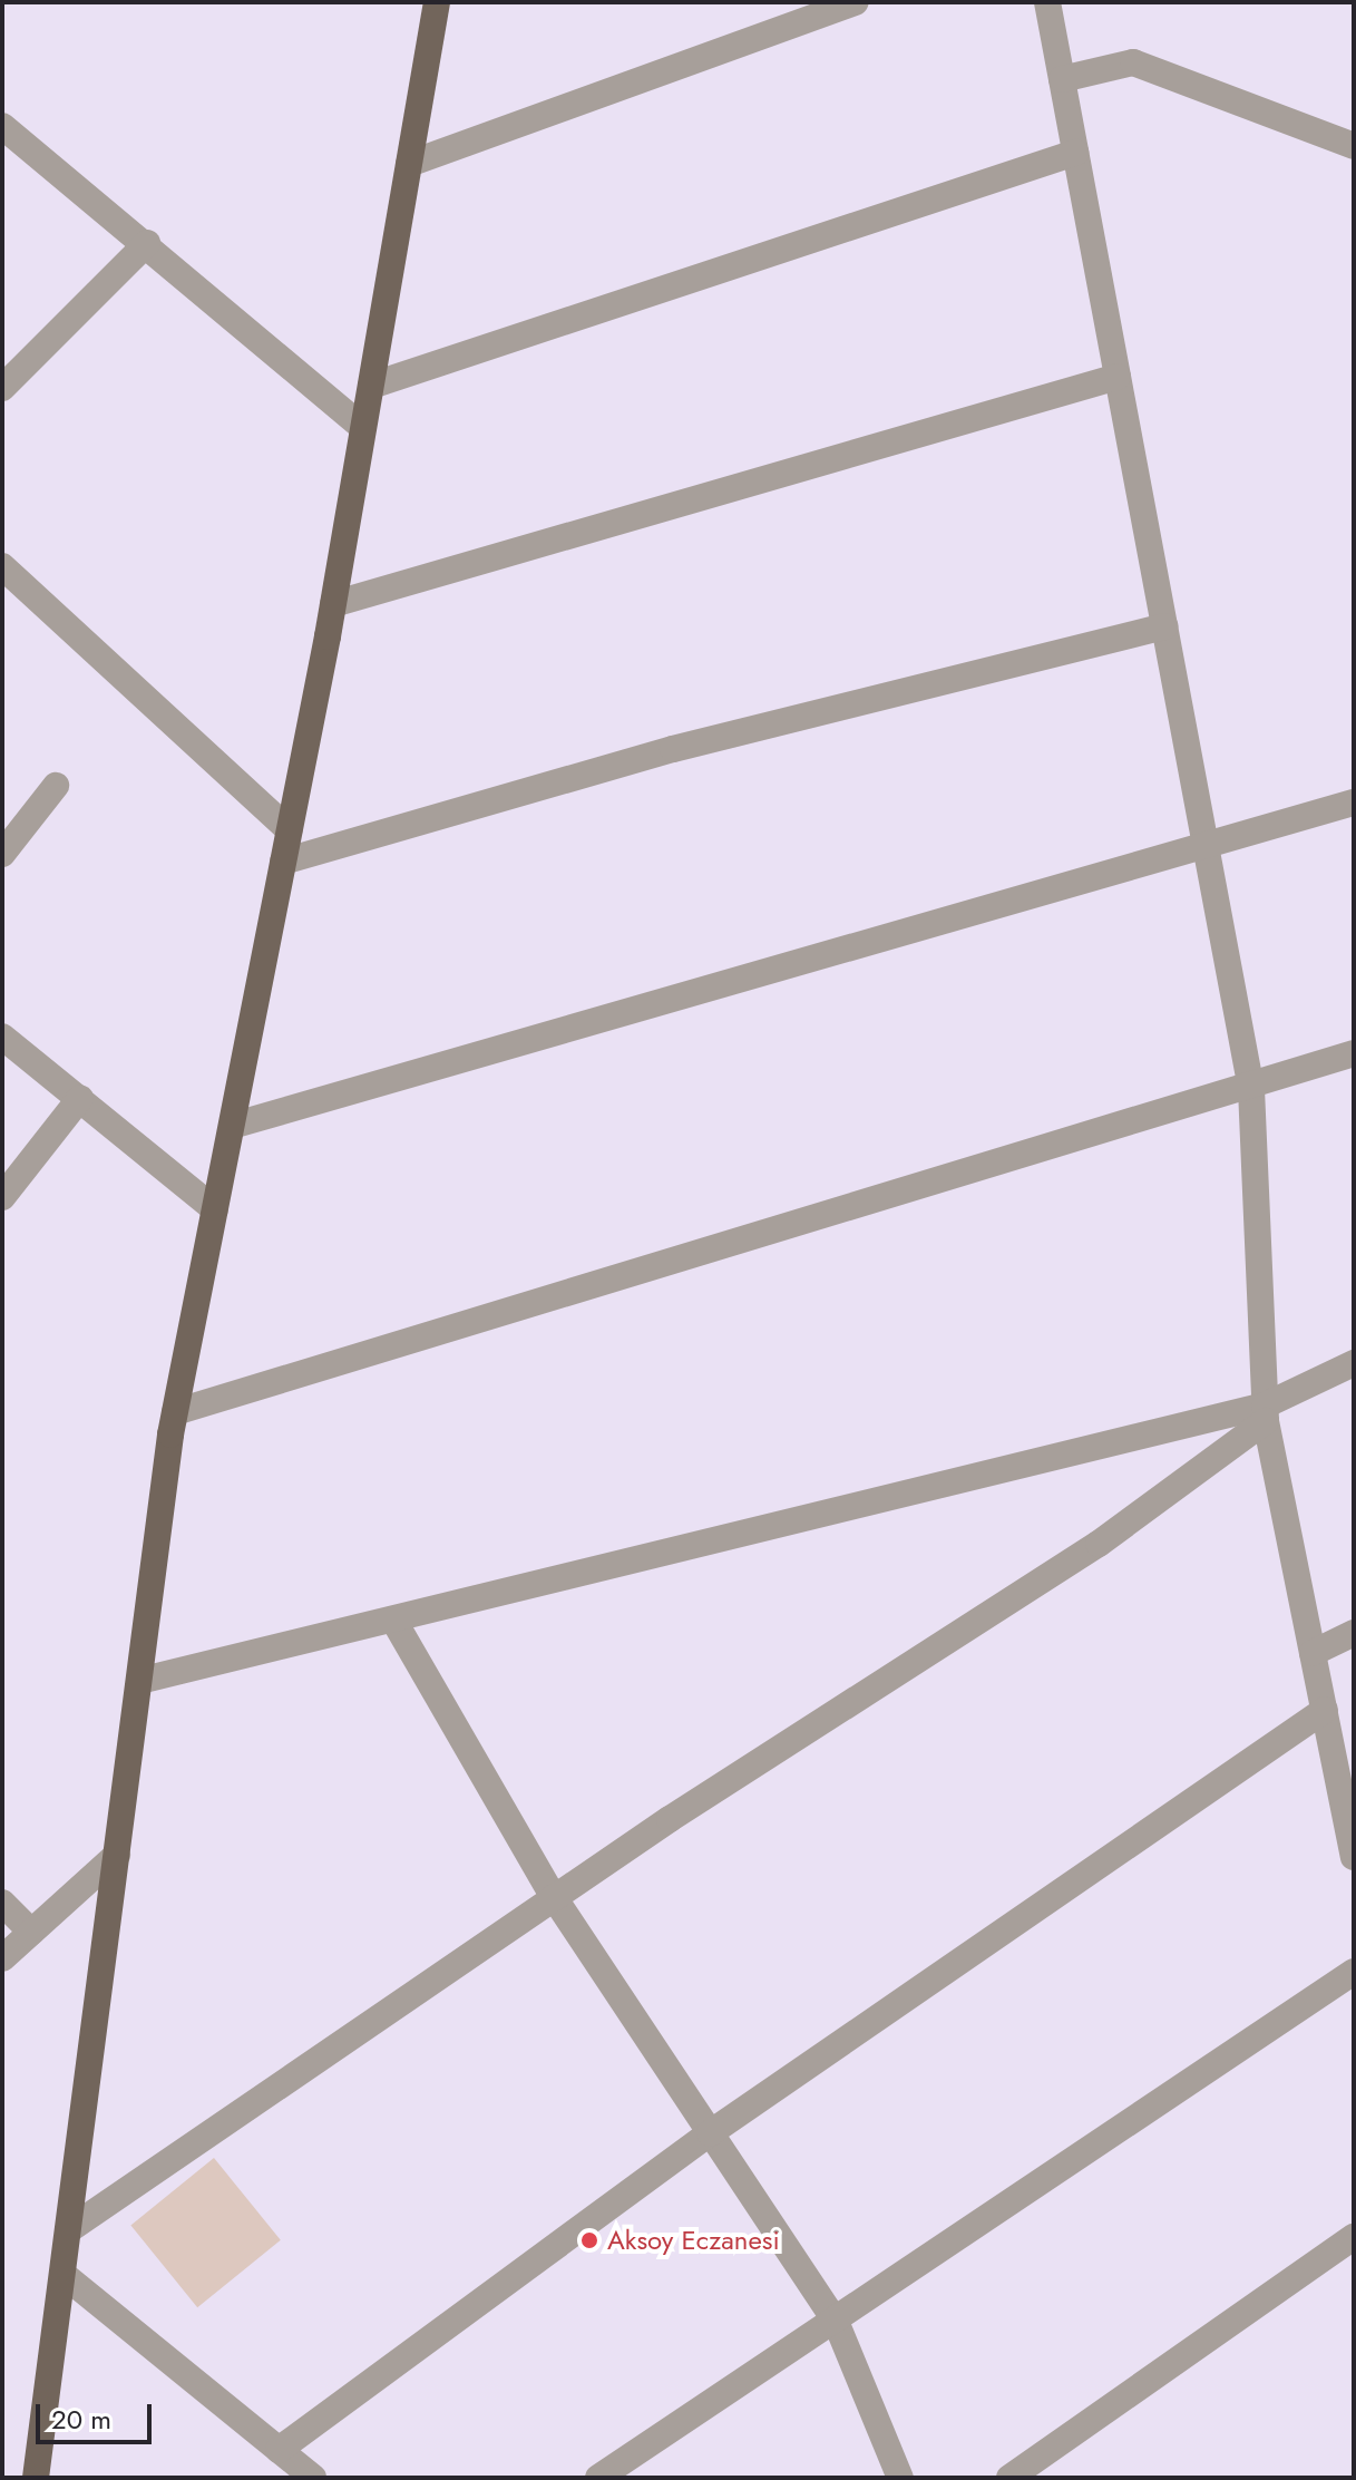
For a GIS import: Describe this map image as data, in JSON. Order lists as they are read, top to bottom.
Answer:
{
  "places": ["Aksoy Eczanesi"],
  "scale_bar": "20 m"
}
